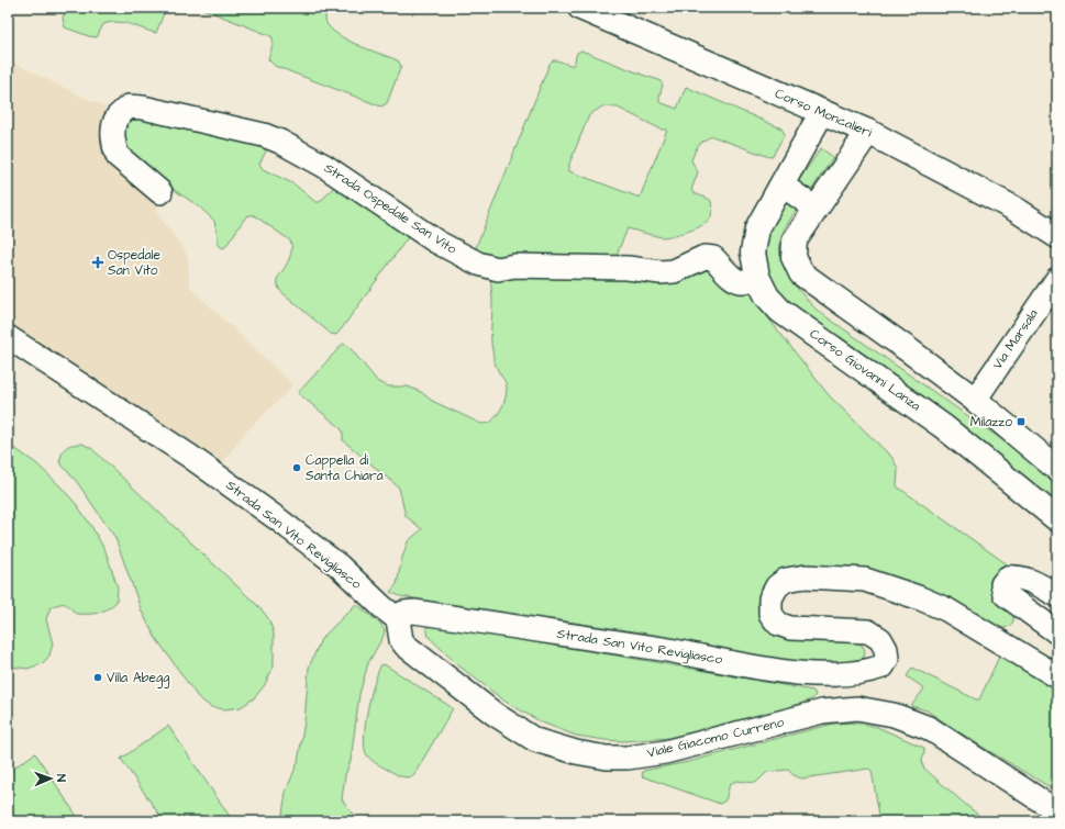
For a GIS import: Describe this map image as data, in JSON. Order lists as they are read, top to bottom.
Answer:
{
  "streets": {
    "street": [
      "Corso Moncalieri",
      "Strada Ospedale San Vito",
      "Via Marsala",
      "Corso Giovanni Lanza",
      "Strada San Vito Revigliasco",
      "Viale Giacomo Curreno"
    ]
  },
  "crossings": [
    ["Corso Moncalieri", "Corso Giovanni Lanza"],
    ["Strada Ospedale San Vito", "Corso Giovanni Lanza"],
    ["Strada San Vito Revigliasco", "Viale Giacomo Curreno"]
  ],
  "places": {
    "health": ["Ospedale San Vito"],
    "transit": ["Milazzo"],
    "other": ["Cappella di Santa Chiara", "Villa Abegg"]
  },
  "north": "right"
}
